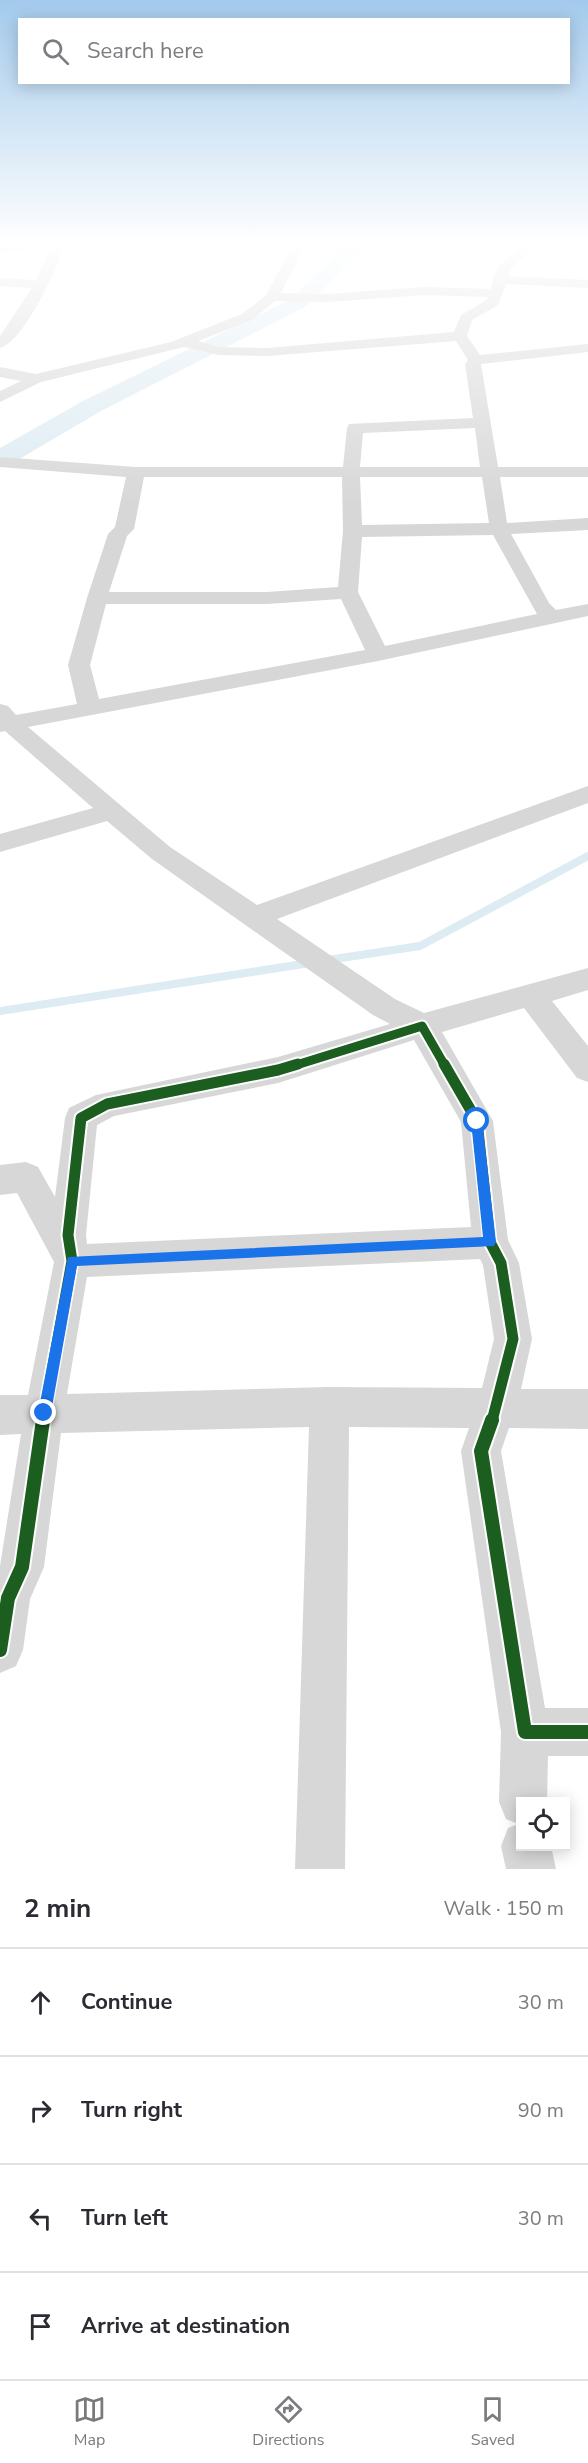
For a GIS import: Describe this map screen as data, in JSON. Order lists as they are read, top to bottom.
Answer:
{
  "page": {
    "search": "Search here",
    "heading": ["2 min", "Walk · 150 m"],
    "list": [
      ["Continue", "30 m"],
      ["Turn right", "90 m"],
      ["Turn left", "30 m"],
      "Arrive at destination"
    ],
    "nav": ["Map", "Directions", "Saved"]
  }
}
